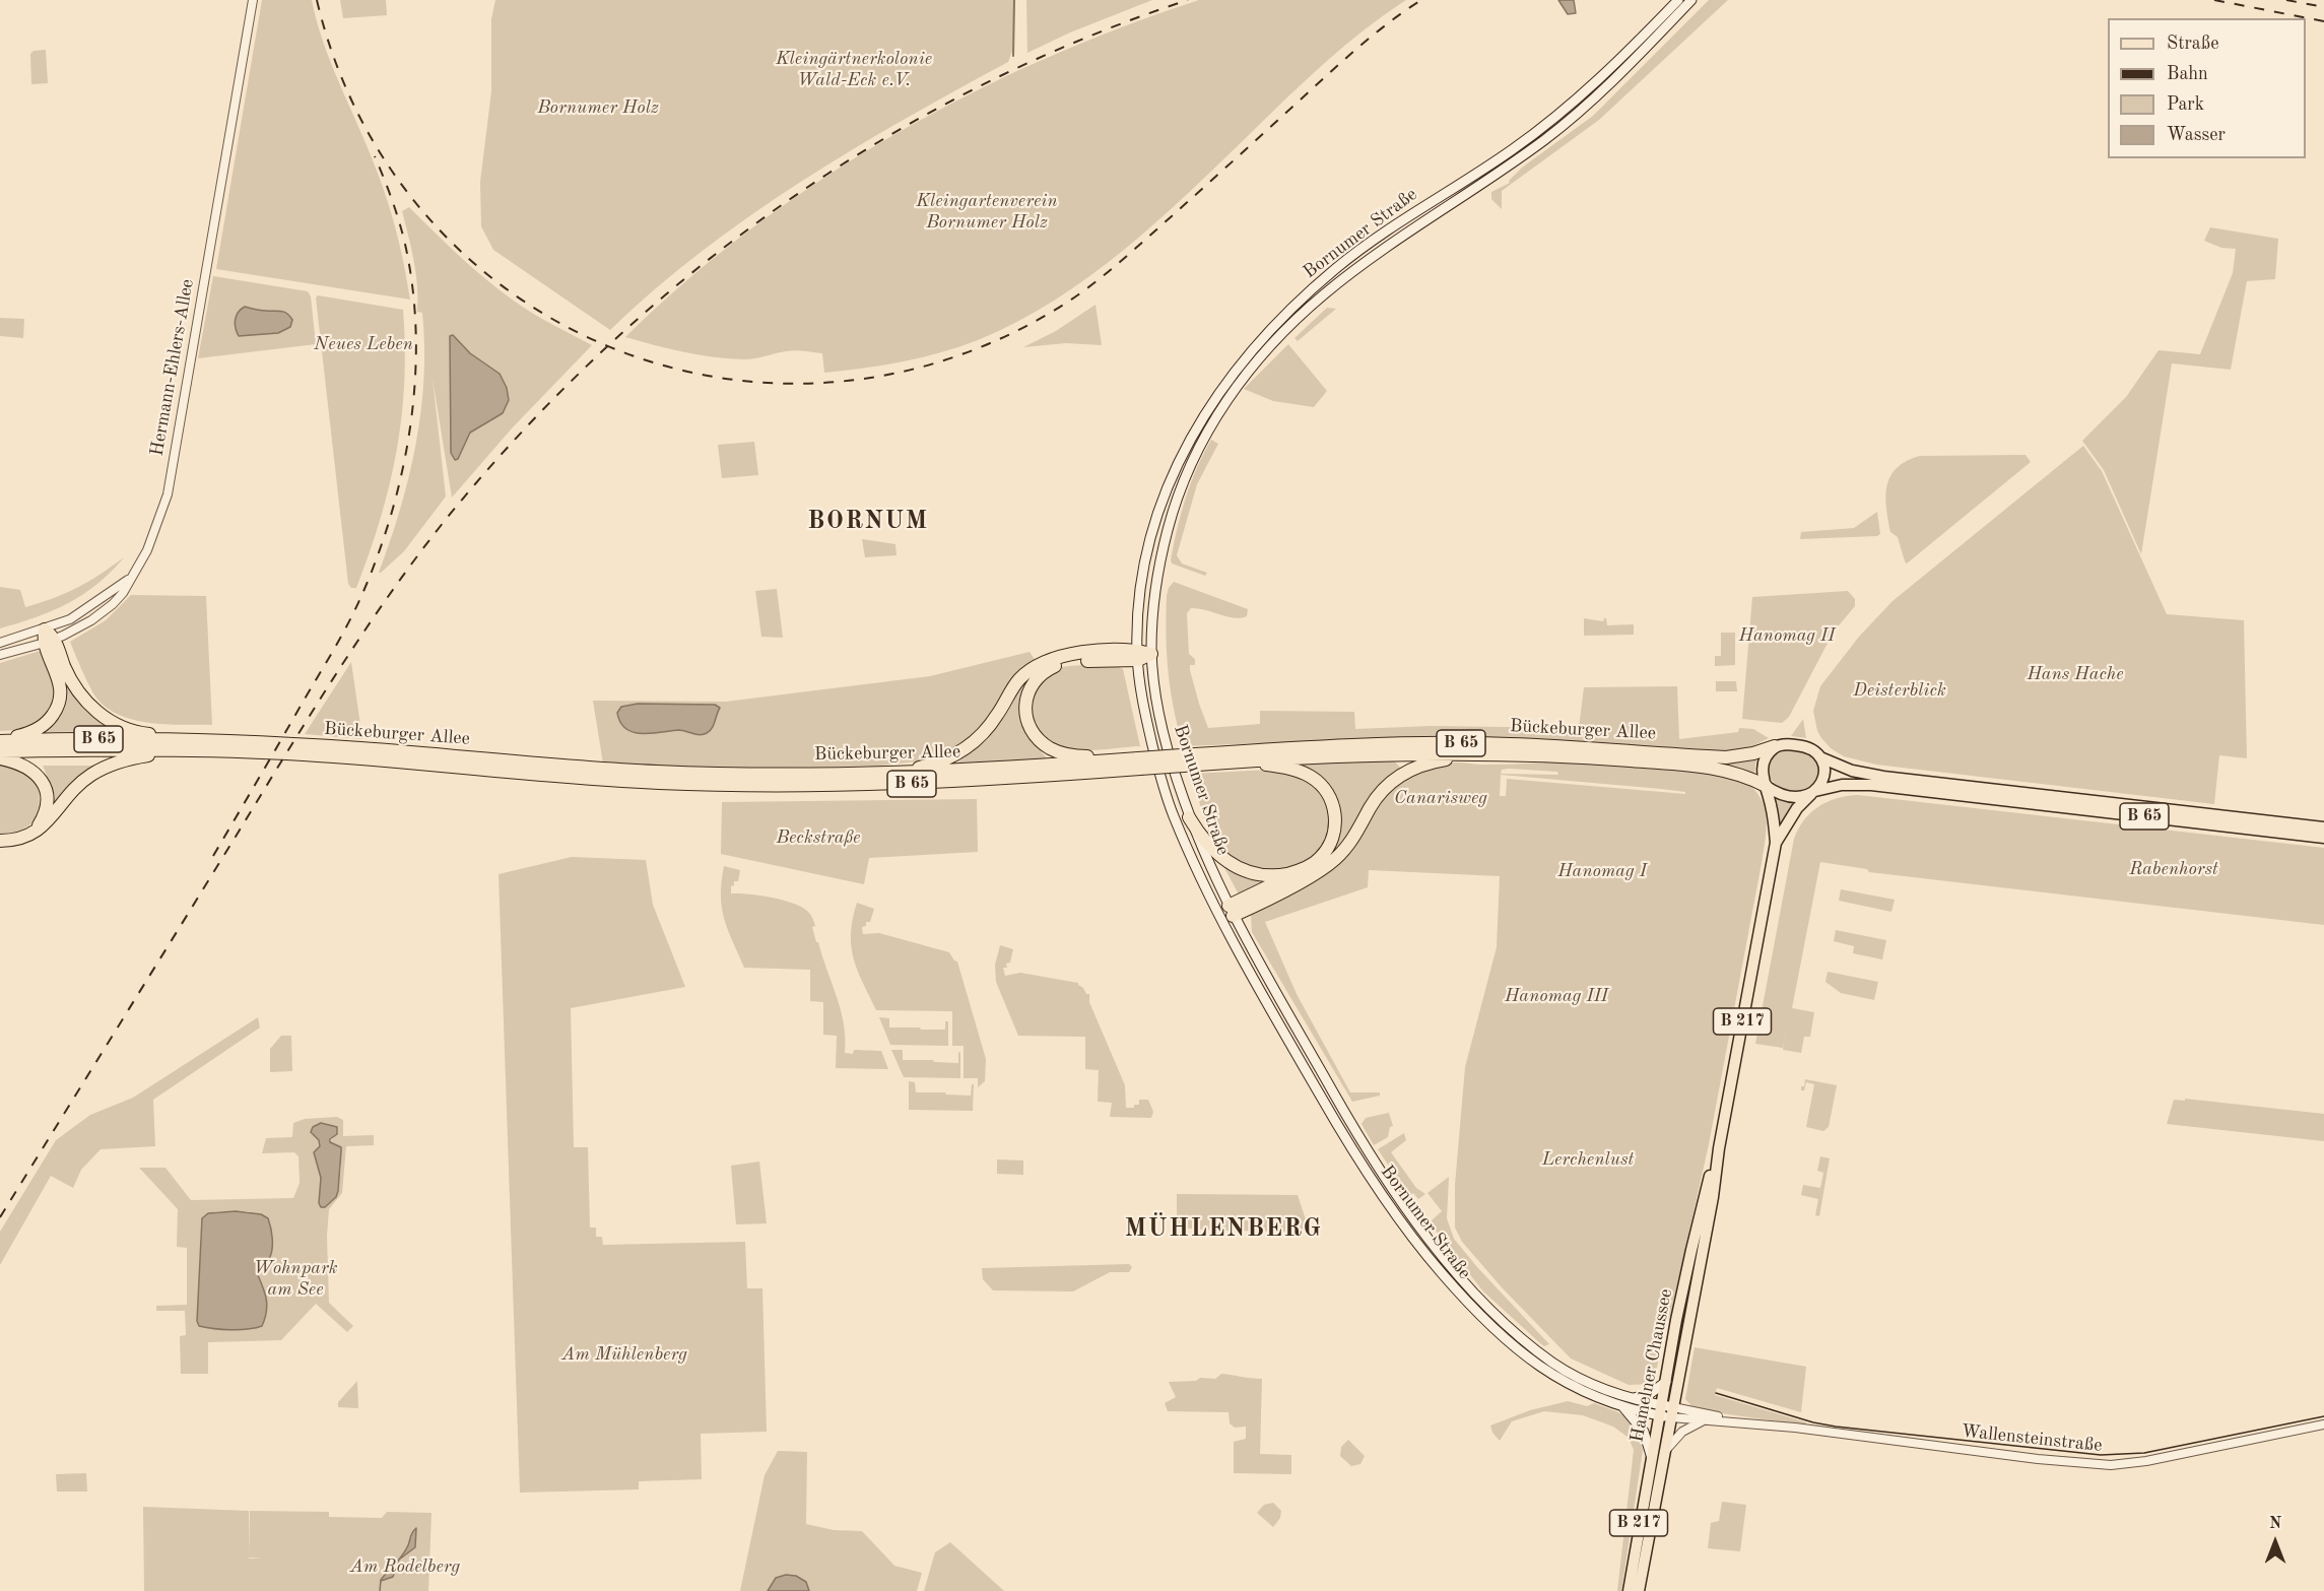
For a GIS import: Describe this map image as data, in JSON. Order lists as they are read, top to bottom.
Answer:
{
  "streets": {
    "highway": ["Bückeburger Allee", "B 65"],
    "main road": ["Bornumer Straße", "B 217", "Hamelner Chaussee"],
    "street": ["Hermann-Ehlers-Allee", "Wallensteinstraße"]
  },
  "crossings": [
    ["Bornumer Straße", "Hamelner Chaussee"],
    ["Bornumer Straße", "Wallensteinstraße"],
    ["Bückeburger Allee", "B 65"],
    ["Bückeburger Allee", "Hamelner Chaussee"],
    ["B 65", "Hamelner Chaussee"],
    ["Hamelner Chaussee", "Wallensteinstraße"]
  ],
  "districts": ["BORNUM", "MÜHLENBERG"],
  "parks": [
    "Kleingärtnerkolonie Wald-Eck e.V.",
    "Bornumer Holz",
    "Kleingartenverein Bornumer Holz",
    "Neues Leben",
    "Hanomag II",
    "Hans Hache",
    "Deisterblick",
    "Canarisweg",
    "Beckstraße",
    "Rabenhorst",
    "Hanomag I",
    "Hanomag III",
    "Lerchenlust",
    "Wohnpark am See",
    "Am Mühlenberg",
    "Am Rodelberg"
  ],
  "legend": [
    "Straße",
    "Bahn",
    "Park",
    "Wasser"
  ],
  "north": "top"
}
